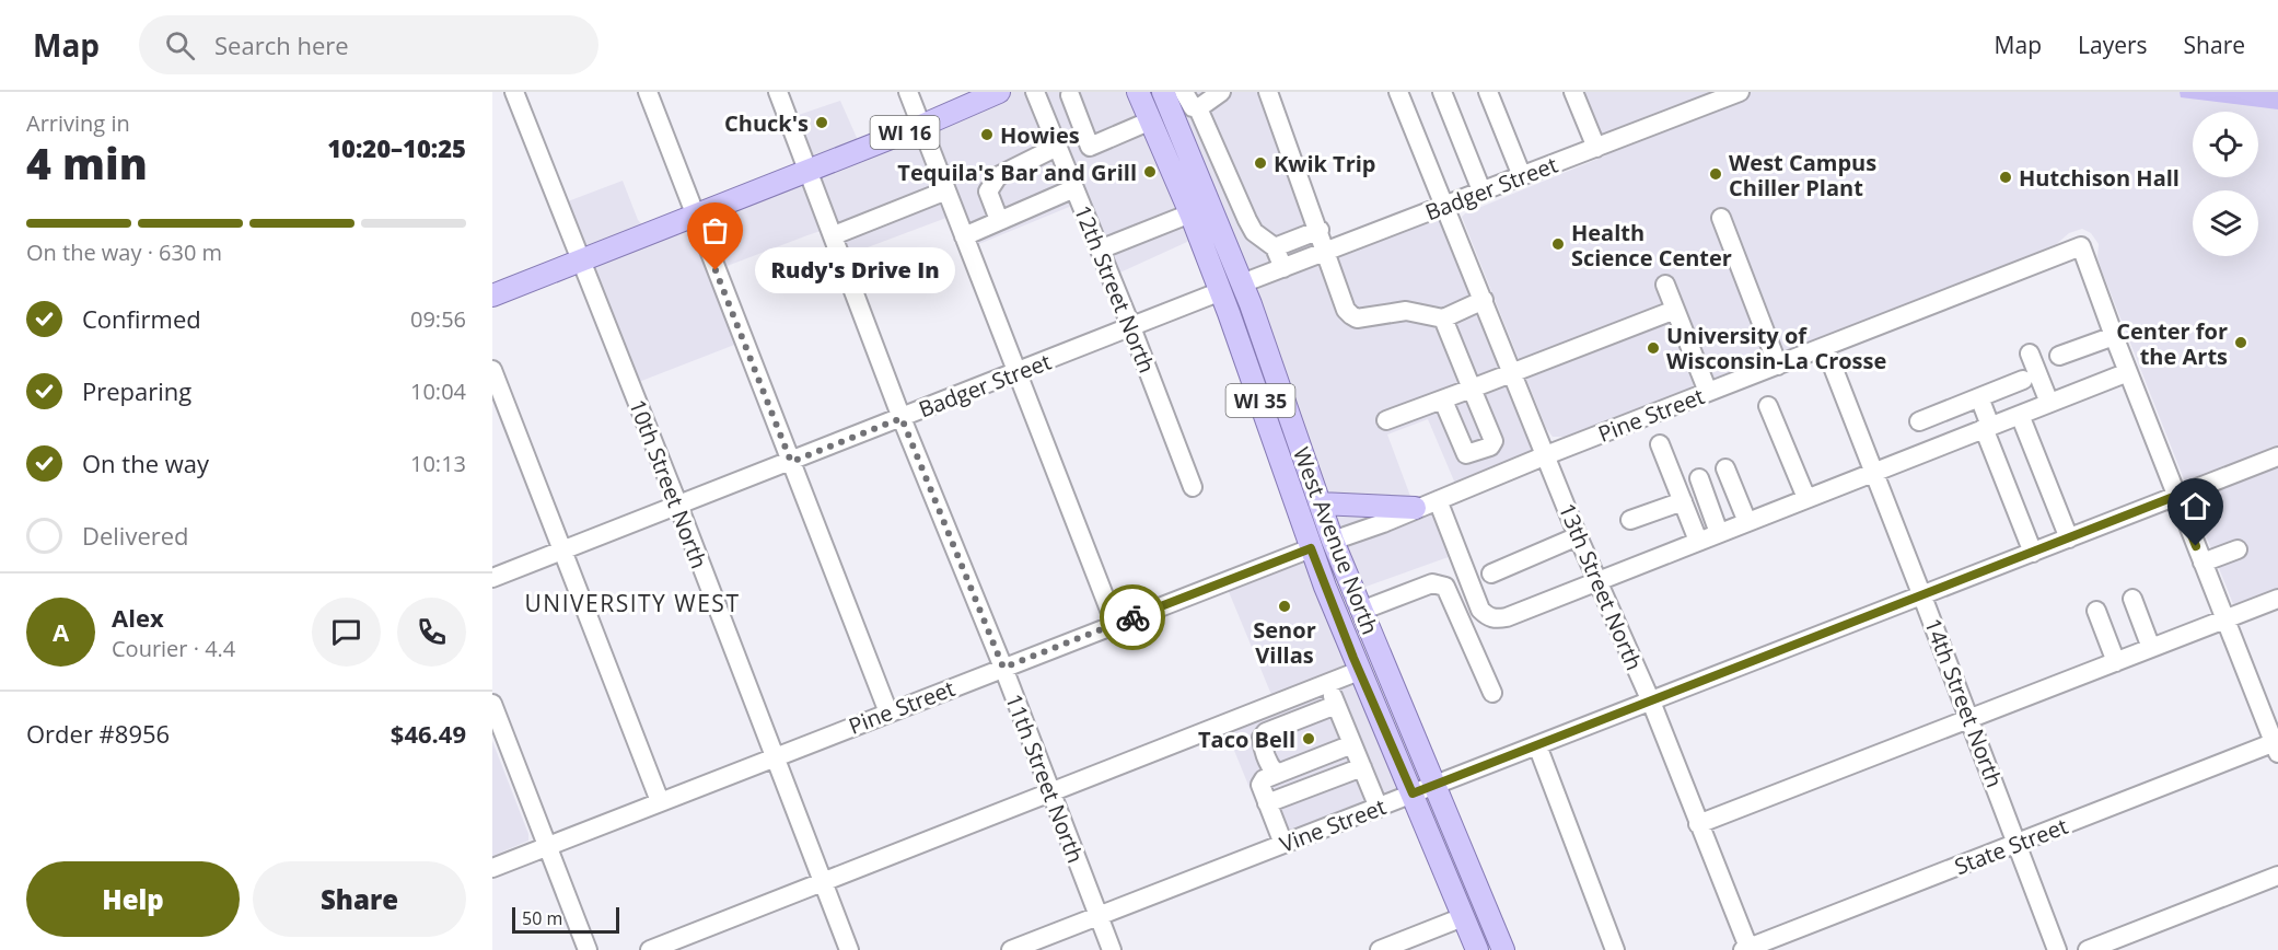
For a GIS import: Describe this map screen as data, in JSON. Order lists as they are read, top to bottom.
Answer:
{
  "streets": {
    "main road": ["WI 16", "WI 35", "West Avenue North"],
    "street": [
      "Badger Street",
      "12th Street North",
      "Pine Street",
      "10th Street North",
      "13th Street North",
      "14th Street North",
      "11th Street North",
      "Vine Street",
      "State Street"
    ]
  },
  "crossings": [
    ["WI 16", "10th Street North"],
    ["WI 16", "11th Street North"],
    ["Badger Street", "12th Street North"],
    ["Badger Street", "10th Street North"],
    ["Badger Street", "West Avenue North"],
    ["Badger Street", "13th Street North"],
    ["Badger Street", "11th Street North"],
    ["WI 35", "West Avenue North"],
    ["WI 35", "Vine Street"],
    ["Pine Street", "10th Street North"],
    ["Pine Street", "West Avenue North"],
    ["Pine Street", "13th Street North"],
    ["Pine Street", "14th Street North"],
    ["Pine Street", "11th Street North"],
    ["West Avenue North", "Vine Street"],
    ["13th Street North", "Vine Street"],
    ["13th Street North", "State Street"],
    ["14th Street North", "Vine Street"],
    ["14th Street North", "State Street"],
    ["11th Street North", "Vine Street"]
  ],
  "districts": ["UNIVERSITY WEST"],
  "places": [
    "Chuck's",
    "Howies",
    "Kwik Trip",
    "Tequila's Bar and Grill",
    "West Campus Chiller Plant",
    "Hutchison Hall",
    "Health Science Center",
    "Rudy's Drive In",
    "Center for the Arts",
    "University of Wisconsin-La Crosse",
    "Senor Villas",
    "Taco Bell"
  ],
  "scale_bar": "50 m",
  "page": {
    "header": "Map",
    "search": "Search here",
    "nav": ["Map", "Layers", "Share"],
    "heading": ["4 min", "Arriving in", "10:20–10:25"],
    "panel": [
      "Alex",
      "Courier · 4.4",
      "Order #8956",
      "$46.49"
    ],
    "bar": "On the way · 630 m",
    "bubble": "Rudy's Drive In",
    "list": [
      ["Confirmed", "09:56"],
      ["Preparing", "10:04"],
      ["On the way", "10:13"],
      "Delivered"
    ],
    "round": "A",
    "buttons": ["Help", "Share"],
    "scale": "50 m"
  }
}
